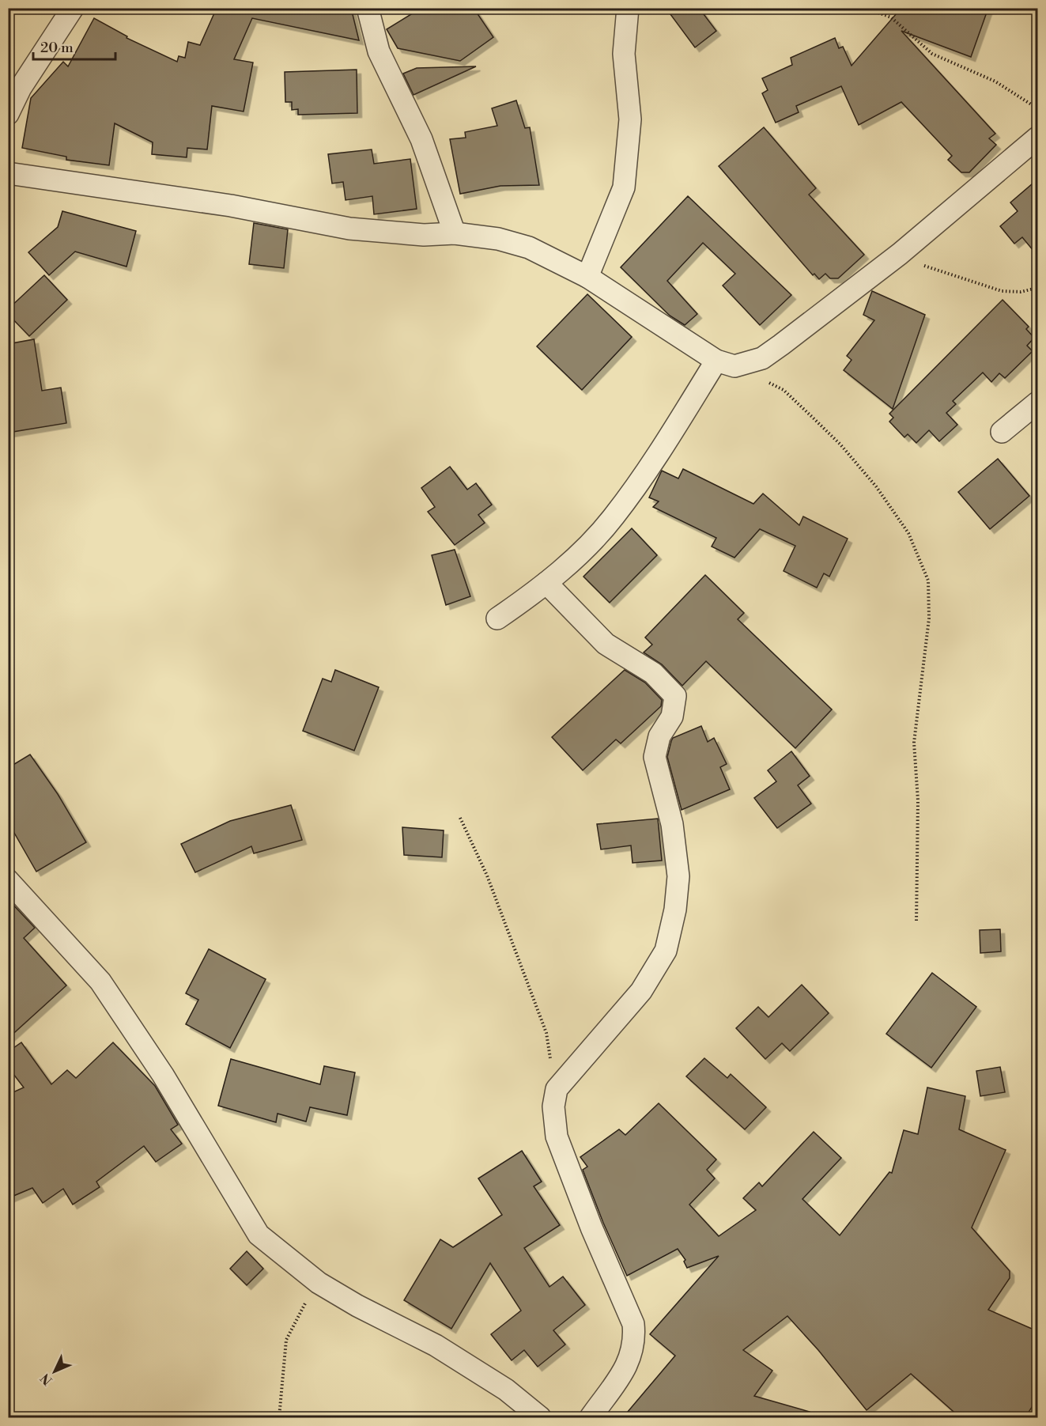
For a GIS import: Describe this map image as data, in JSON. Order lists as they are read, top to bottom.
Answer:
{
  "scale_bar": "20 m",
  "north": "bottom left"
}
